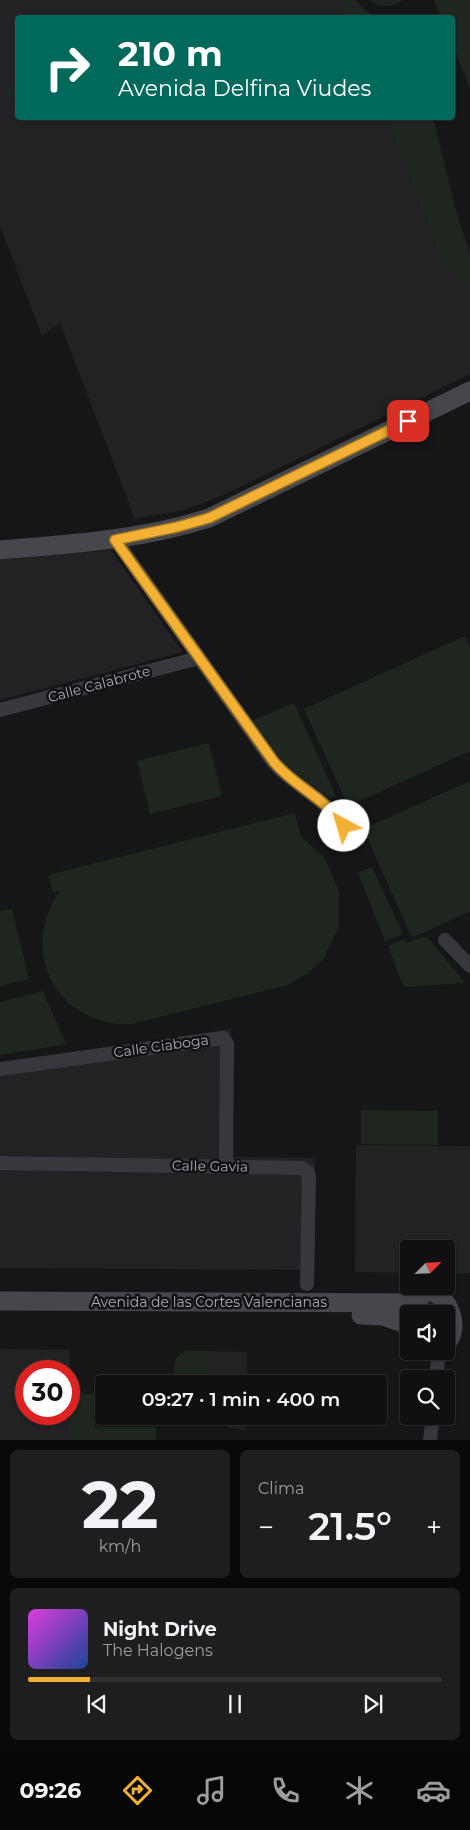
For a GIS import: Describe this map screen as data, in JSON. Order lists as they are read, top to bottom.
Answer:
{
  "streets": {
    "main road": ["Avenida de las Cortes Valencianas"],
    "street": ["Calle Calabrote", "Calle Ciaboga", "Calle Gavia"]
  },
  "crossings": [
    ["Calle Ciaboga", "Calle Gavia"]
  ],
  "north": "top right",
  "page": {
    "turn": ["210 m", "Avenida Delfina Viudes"],
    "limit": "30",
    "trip": "09:27 · 1 min · 400 m",
    "tile": [
      ["22", "km/h"],
      "Clima"
    ],
    "heat": ["−", "21.5°", "+"],
    "song": ["Night Drive", "The Halogens"],
    "tabs": "09:26"
  }
}
